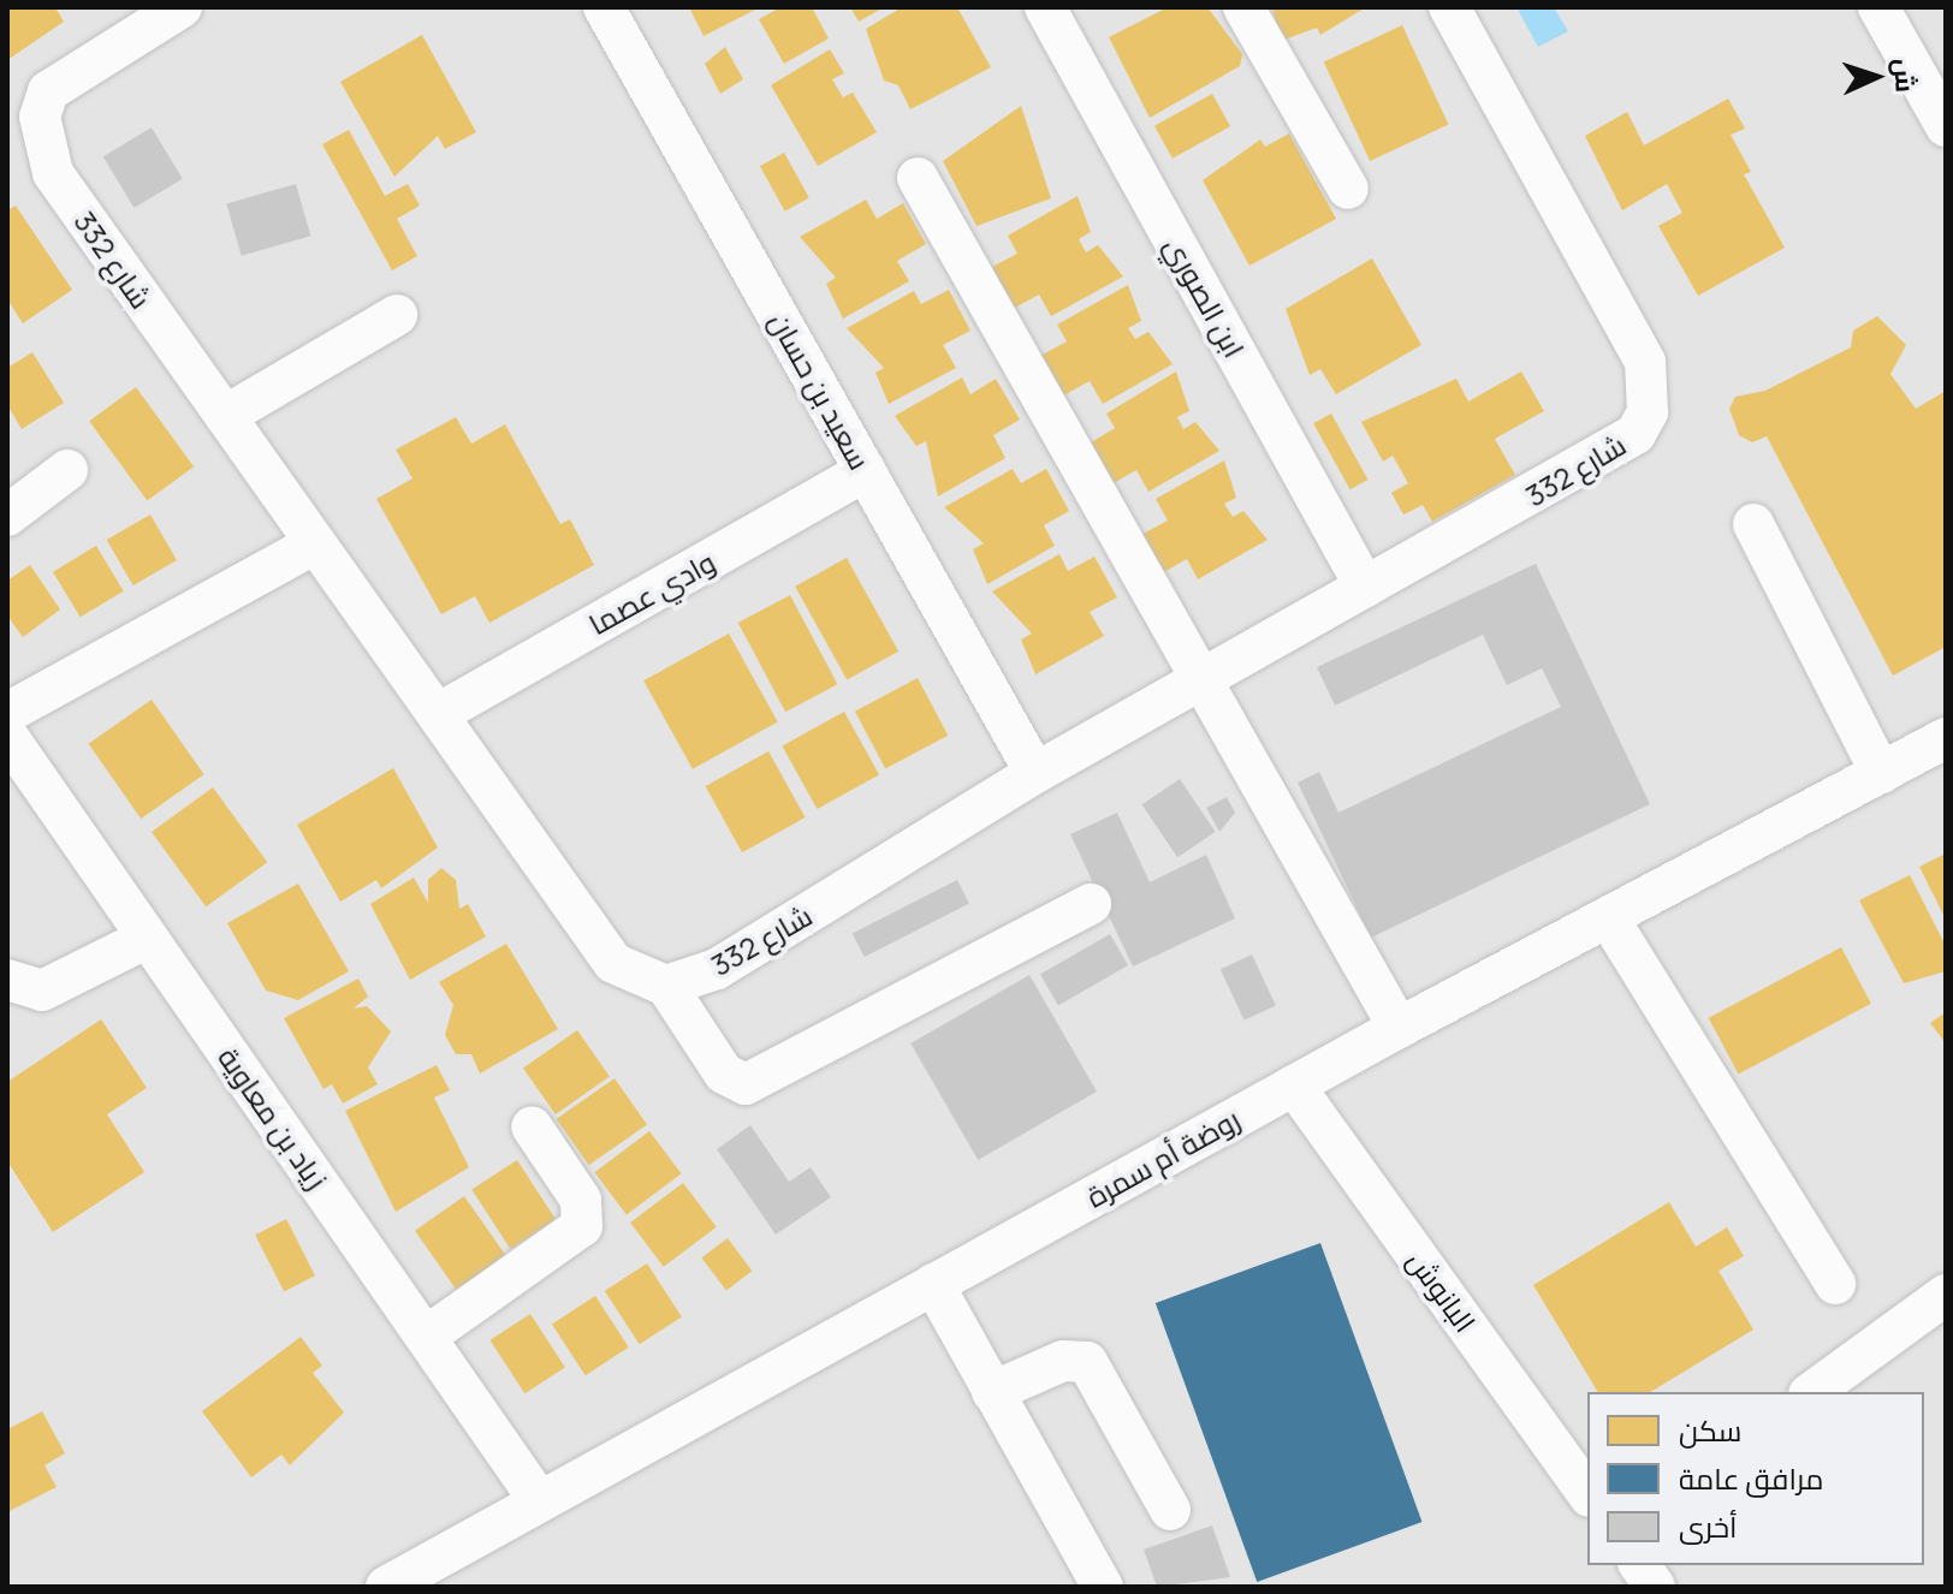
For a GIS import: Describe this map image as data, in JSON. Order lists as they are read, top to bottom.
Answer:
{
  "streets": {
    "street": [
      "شارع 332",
      "ابن الصوري",
      "سعيد بن حسان",
      "وادي عصما",
      "زياد بن معاوية",
      "روضة أم سمرة",
      "البانوش"
    ]
  },
  "crossings": [
    ["شارع 332", "ابن الصوري"],
    ["شارع 332", "سعيد بن حسان"],
    ["شارع 332", "وادي عصما"],
    ["سعيد بن حسان", "وادي عصما"],
    ["زياد بن معاوية", "روضة أم سمرة"],
    ["روضة أم سمرة", "البانوش"]
  ],
  "legend": ["سكن", "مرافق عامة", "أخرى"],
  "north": "right"
}
